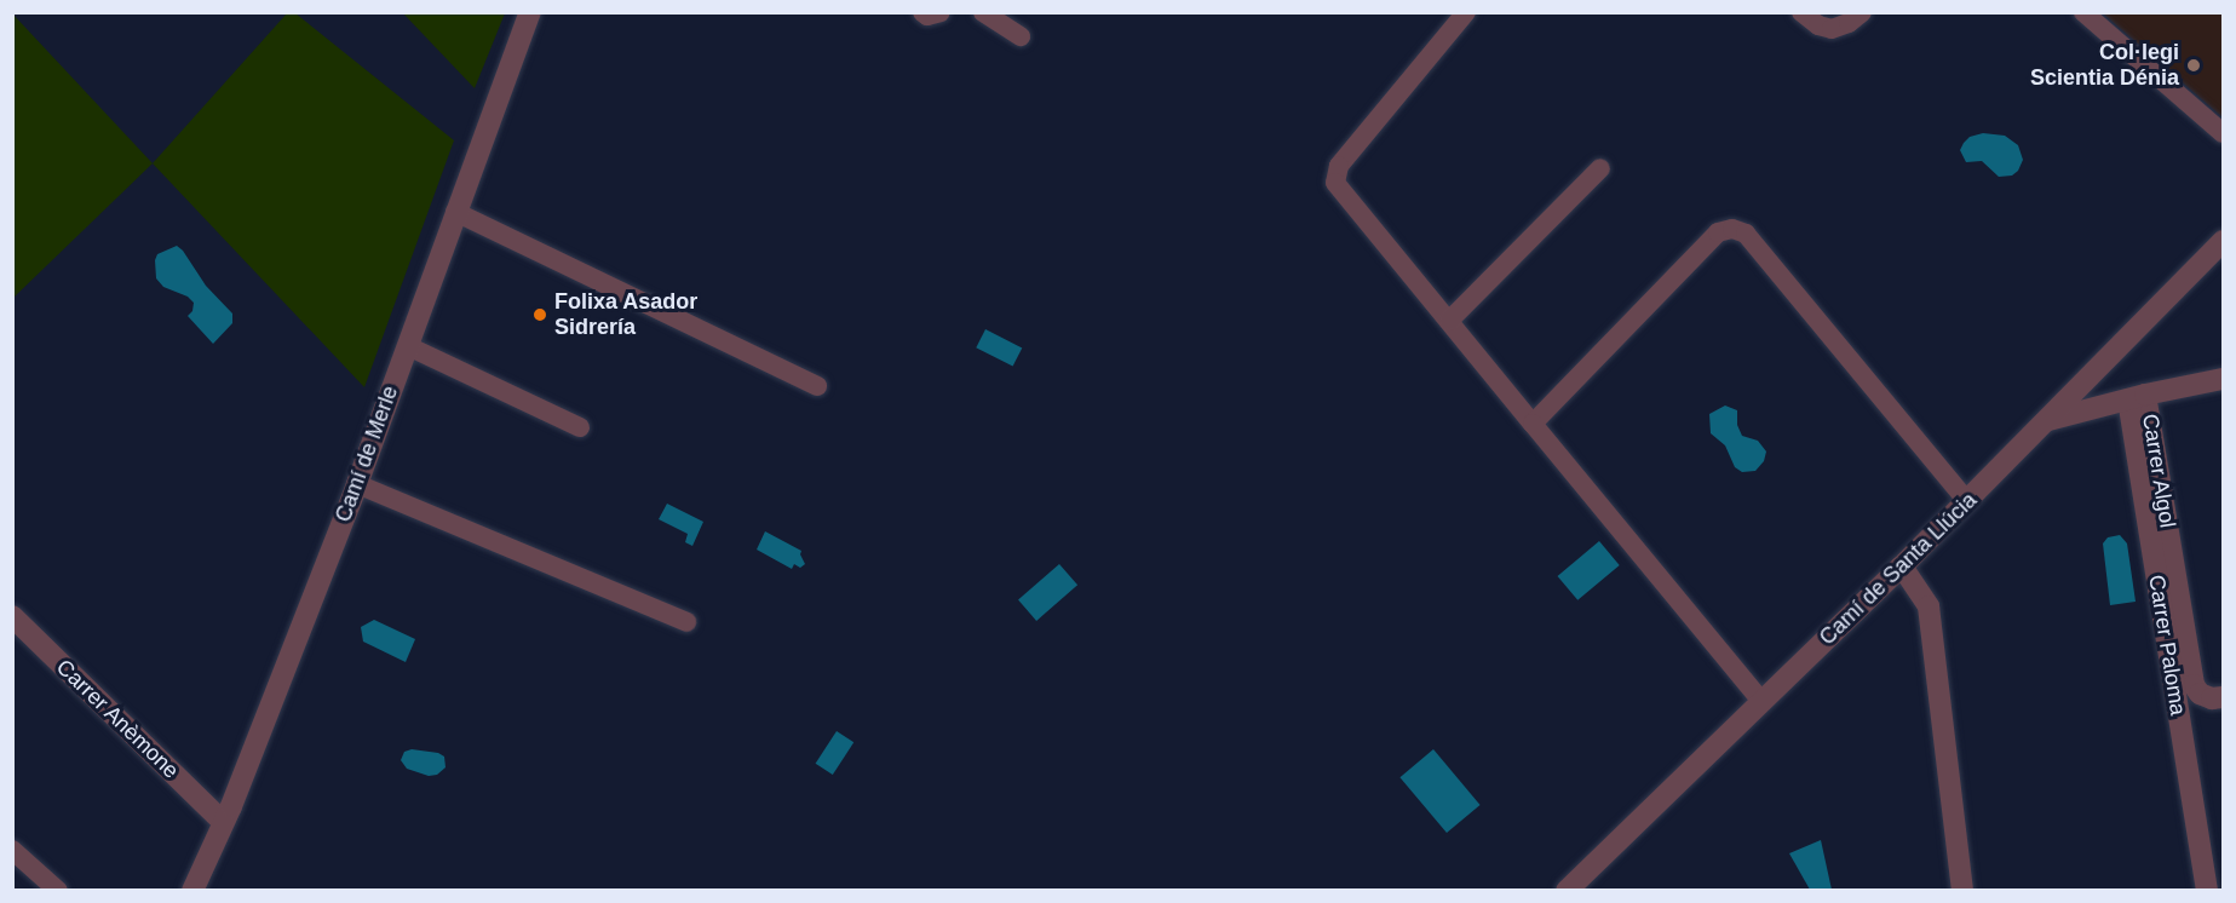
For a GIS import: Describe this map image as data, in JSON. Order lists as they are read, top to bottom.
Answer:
{
  "streets": {
    "street": [
      "Camí de Merle",
      "Carrer Algol",
      "Camí de Santa Llúcia",
      "Carrer Paloma",
      "Carrer Anèmone"
    ]
  },
  "crossings": [
    ["Camí de Merle", "Carrer Anèmone"],
    ["Carrer Algol", "Carrer Paloma"]
  ],
  "places": ["Col·legi Scientia Dénia", "Folixa Asador Sidrería"]
}
